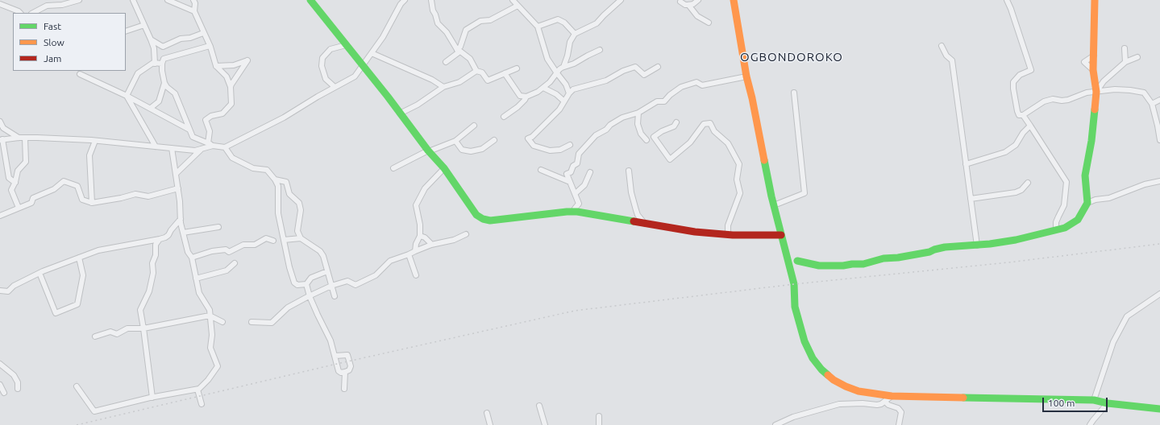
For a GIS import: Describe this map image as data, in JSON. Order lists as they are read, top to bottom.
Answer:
{
  "districts": ["OGBONDOROKO"],
  "legend": ["Fast", "Slow", "Jam"],
  "scale_bar": "100 m"
}
